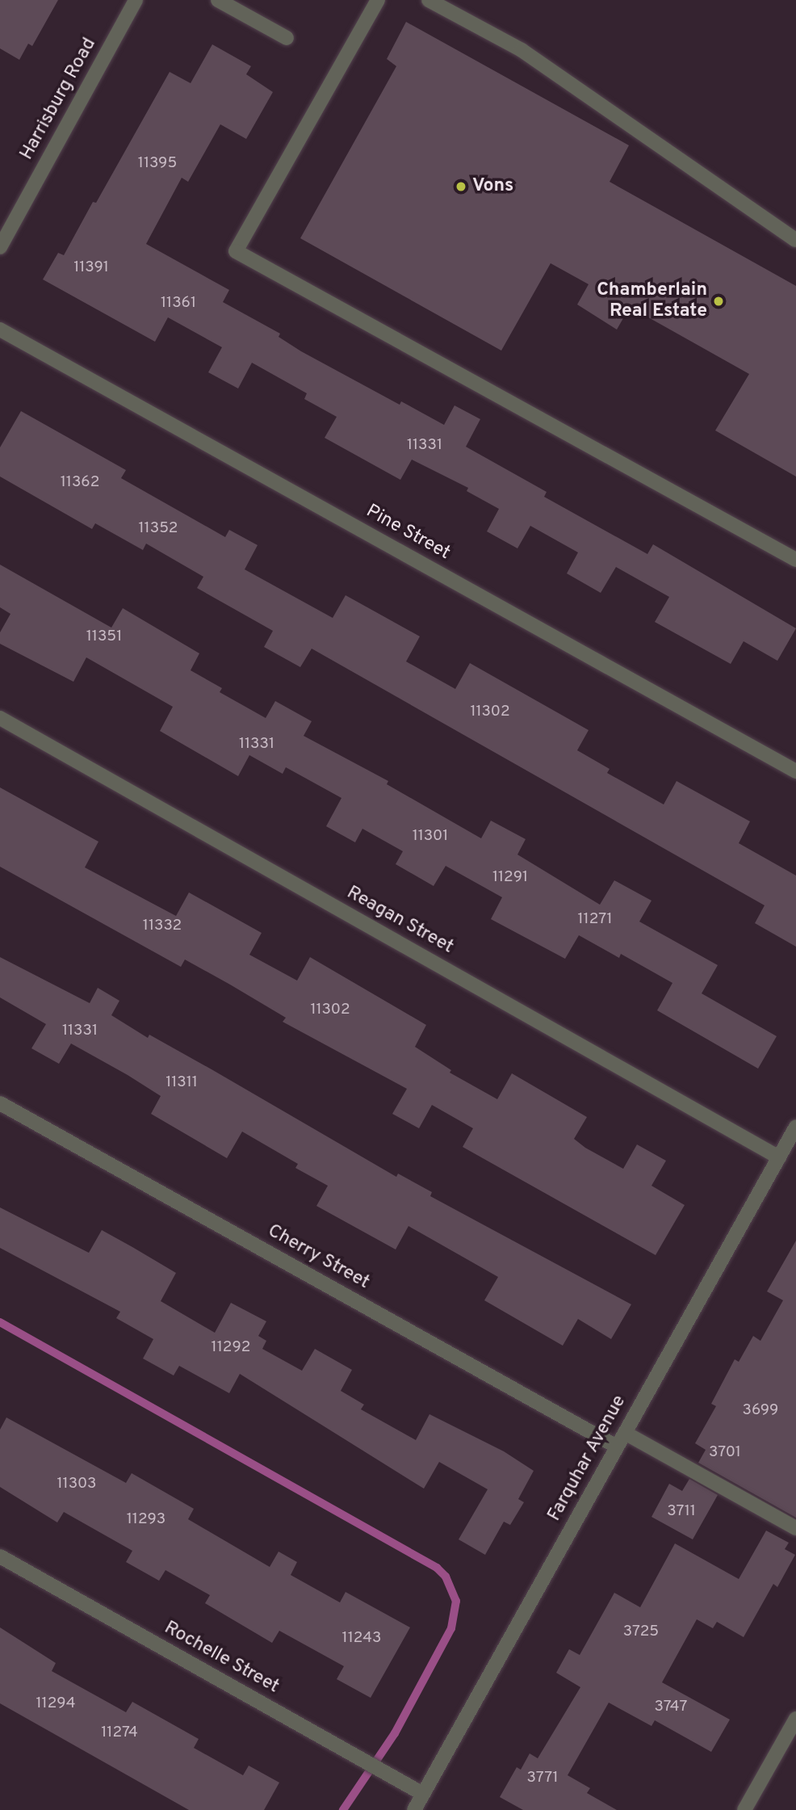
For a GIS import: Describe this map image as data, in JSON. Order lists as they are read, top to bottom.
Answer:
{
  "streets": {
    "street": [
      "Harrisburg Road",
      "Pine Street",
      "Reagan Street",
      "Cherry Street",
      "Farquhar Avenue",
      "Rochelle Street"
    ]
  },
  "crossings": [
    ["Reagan Street", "Farquhar Avenue"],
    ["Cherry Street", "Farquhar Avenue"],
    ["Farquhar Avenue", "Rochelle Street"]
  ],
  "places": ["Vons", "Chamberlain Real Estate"],
  "house_numbers": [
    "11395",
    "11391",
    "11361",
    "11331",
    "11362",
    "11352",
    "11351",
    "11302",
    "11331",
    "11301",
    "11291",
    "11271",
    "11332",
    "11302",
    "11331",
    "11311",
    "11292",
    "3699",
    "3701",
    "11303",
    "3711",
    "11293",
    "3725",
    "11243",
    "11294",
    "3747",
    "11274",
    "3771"
  ]
}
